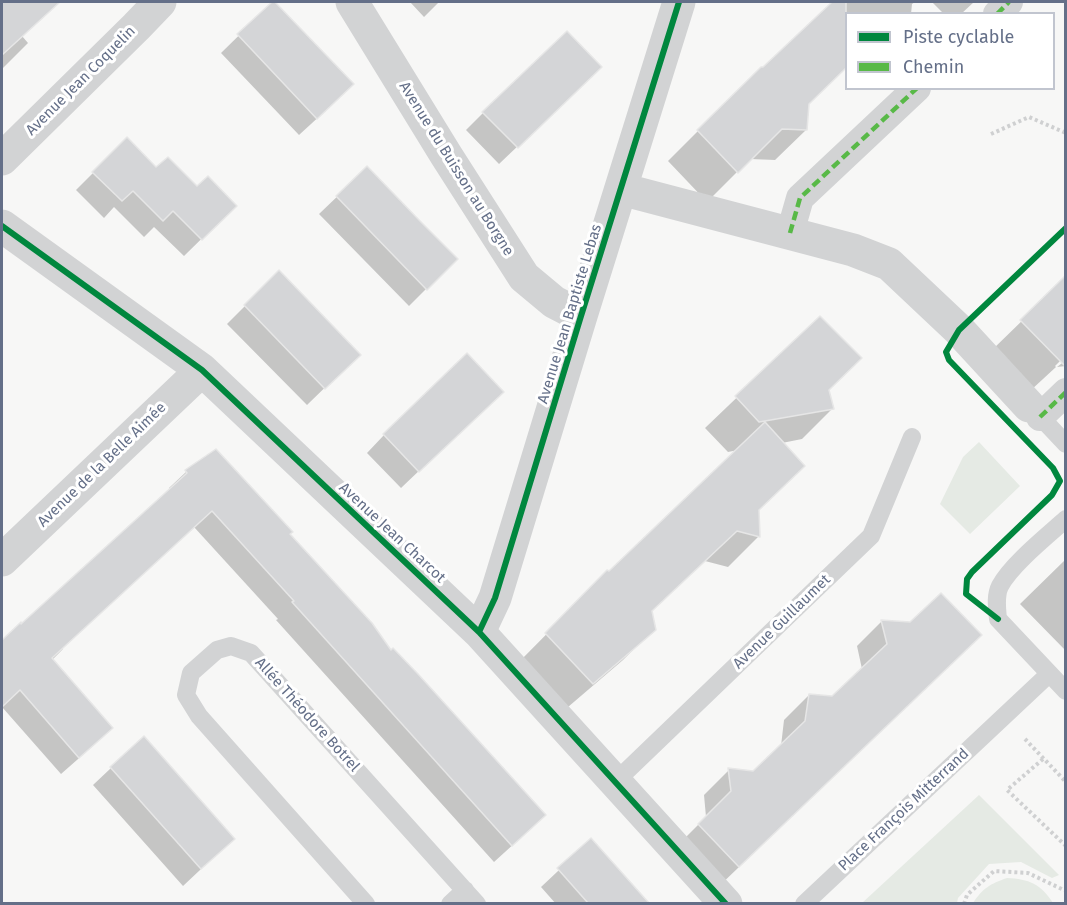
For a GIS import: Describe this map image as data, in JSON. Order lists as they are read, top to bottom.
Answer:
{
  "streets": {
    "street": [
      "Avenue Jean Coquelin",
      "Avenue du Buisson au Borgne",
      "Avenue Jean Baptiste Lebas",
      "Avenue de la Belle Aimée",
      "Avenue Jean Charcot"
    ],
    "lane": ["Avenue Guillaumet", "Allée Théodore Botrel", "Place François Mitterrand"]
  },
  "crossings": [
    ["Avenue du Buisson au Borgne", "Avenue Jean Baptiste Lebas"],
    ["Avenue Jean Baptiste Lebas", "Avenue Jean Charcot"],
    ["Avenue de la Belle Aimée", "Avenue Jean Charcot"],
    ["Avenue Jean Charcot", "Avenue Guillaumet"]
  ],
  "legend": ["Piste cyclable", "Chemin"]
}
